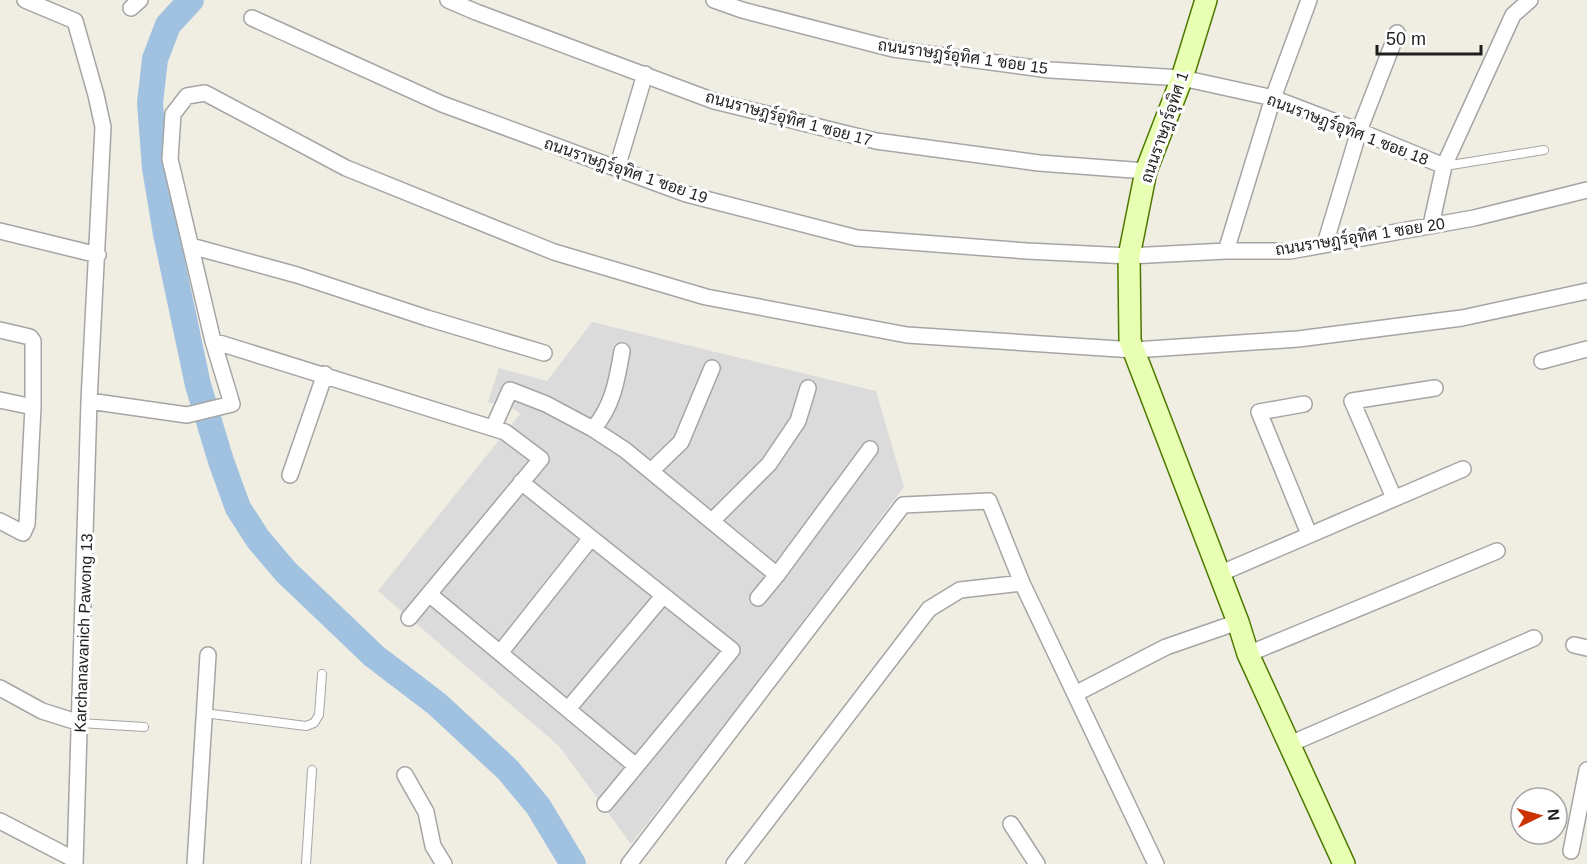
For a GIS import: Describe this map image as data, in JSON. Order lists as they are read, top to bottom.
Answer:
{
  "streets": {
    "street": [
      "ถนนราษฎร์อุทิศ 1 ซอย 15",
      "ถนนราษฎร์อุทิศ 1 ซอย 17",
      "ถนนราษฎร์อุทิศ 1",
      "ถนนราษฎร์อุทิศ 1 ซอย 18",
      "ถนนราษฎร์อุทิศ 1 ซอย 19",
      "ถนนราษฎร์อุทิศ 1 ซอย 20",
      "Karchanavanich Pawong 13"
    ]
  },
  "crossings": [
    ["ถนนราษฎร์อุทิศ 1 ซอย 15", "ถนนราษฎร์อุทิศ 1"],
    ["ถนนราษฎร์อุทิศ 1 ซอย 15", "ถนนราษฎร์อุทิศ 1 ซอย 18"],
    ["ถนนราษฎร์อุทิศ 1 ซอย 17", "ถนนราษฎร์อุทิศ 1"],
    ["ถนนราษฎร์อุทิศ 1", "ถนนราษฎร์อุทิศ 1 ซอย 18"],
    ["ถนนราษฎร์อุทิศ 1", "ถนนราษฎร์อุทิศ 1 ซอย 19"],
    ["ถนนราษฎร์อุทิศ 1", "ถนนราษฎร์อุทิศ 1 ซอย 20"],
    ["ถนนราษฎร์อุทิศ 1 ซอย 19", "ถนนราษฎร์อุทิศ 1 ซอย 20"]
  ],
  "scale_bar": "50 m",
  "north": "right"
}
